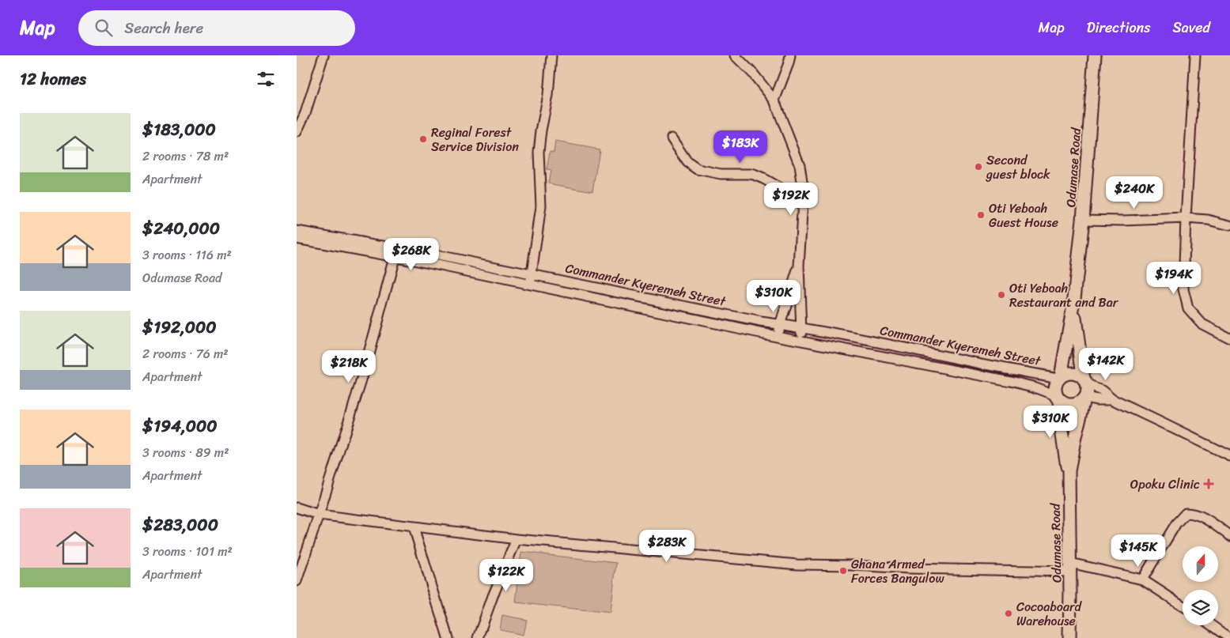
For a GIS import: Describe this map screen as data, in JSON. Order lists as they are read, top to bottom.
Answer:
{
  "streets": {
    "main road": ["Odumase Road"],
    "street": ["Commander Kyeremeh Street"]
  },
  "crossings": [
    ["Odumase Road", "Commander Kyeremeh Street"]
  ],
  "places": {
    "other": [
      "Reginal Forest Service Division",
      "Second guest block",
      "Oti Yeboah Guest House",
      "Oti Yeboah Restaurant and Bar",
      "Ghana Armed Forces Bangulow",
      "Cocoaboard Warehouse"
    ],
    "health": ["Opoku Clinic"]
  },
  "north": "top",
  "page": {
    "header": "Map",
    "search": "Search here",
    "nav": ["Map", "Directions", "Saved"],
    "heading": "12 homes",
    "list": [
      {
        "name": "$183,000",
        "note": "2 rooms · 78 m² · Apartment"
      },
      {
        "name": "$240,000",
        "note": "3 rooms · 116 m² · Odumase Road"
      },
      {
        "name": "$192,000",
        "note": "2 rooms · 76 m² · Apartment"
      },
      {
        "name": "$194,000",
        "note": "3 rooms · 89 m² · Apartment"
      },
      {
        "name": "$283,000",
        "note": "3 rooms · 101 m² · Apartment"
      }
    ],
    "price": [
      "$183K",
      "$240K",
      "$192K",
      "$268K",
      "$194K",
      "$310K",
      "$142K",
      "$218K",
      "$310K",
      "$283K",
      "$145K",
      "$122K"
    ]
  }
}
